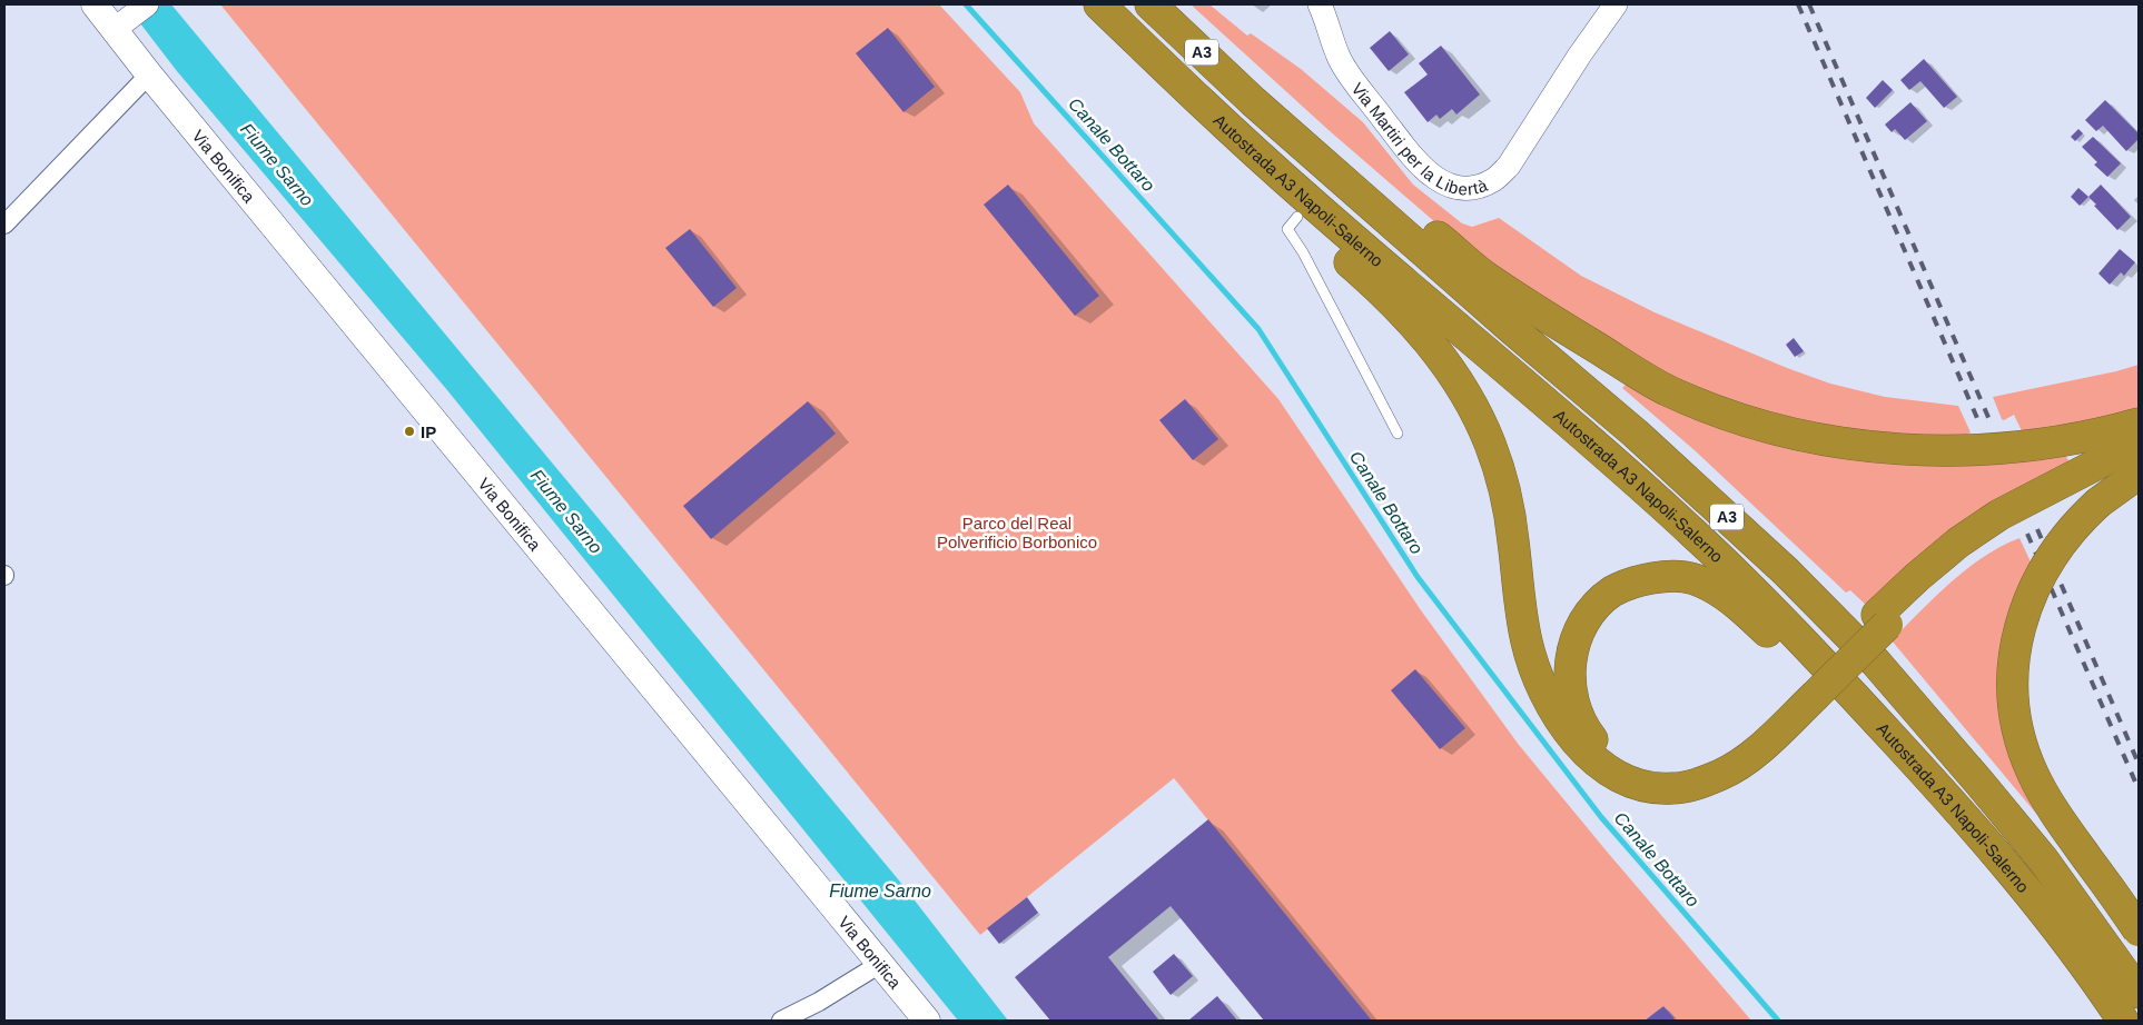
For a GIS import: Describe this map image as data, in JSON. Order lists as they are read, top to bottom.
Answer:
{
  "streets": {
    "highway": ["A3", "Autostrada A3 Napoli-Salerno"],
    "main road": ["Via Bonifica"],
    "street": ["Via Martiri per la Libertà"]
  },
  "water": ["Canale Bottaro", "Fiume Sarno"],
  "parks": ["Parco del Real Polverificio Borbonico"],
  "places": ["IP"]
}
